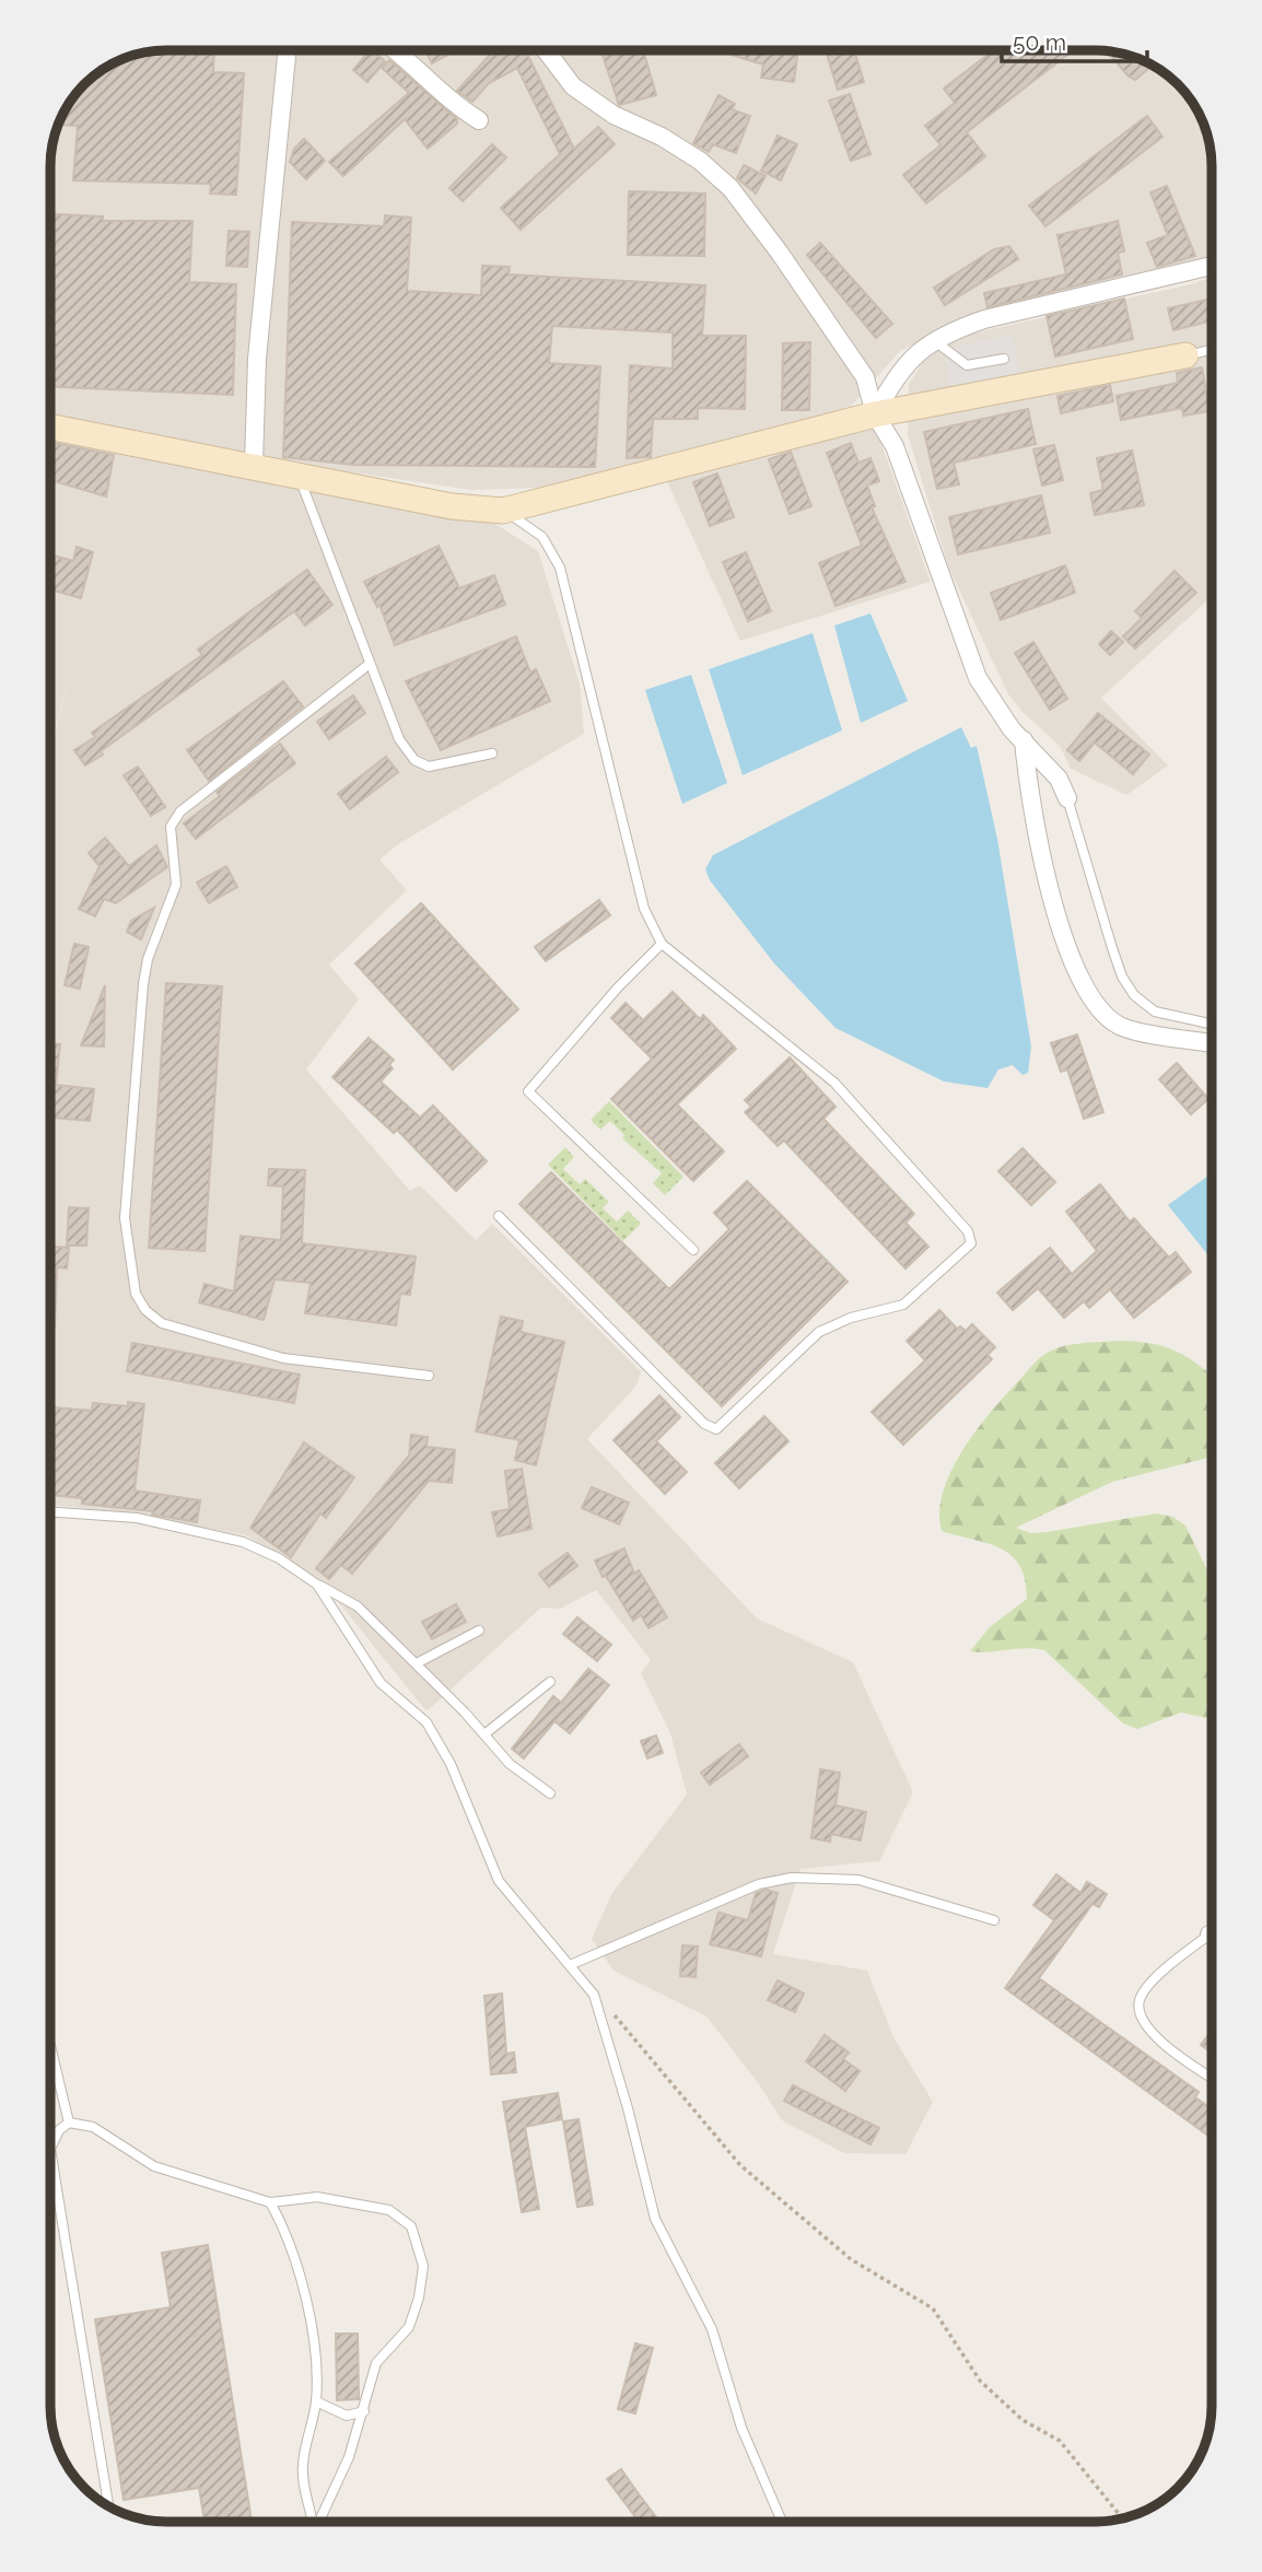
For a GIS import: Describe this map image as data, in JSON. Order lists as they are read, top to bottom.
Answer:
{
  "scale_bar": "50 m"
}
